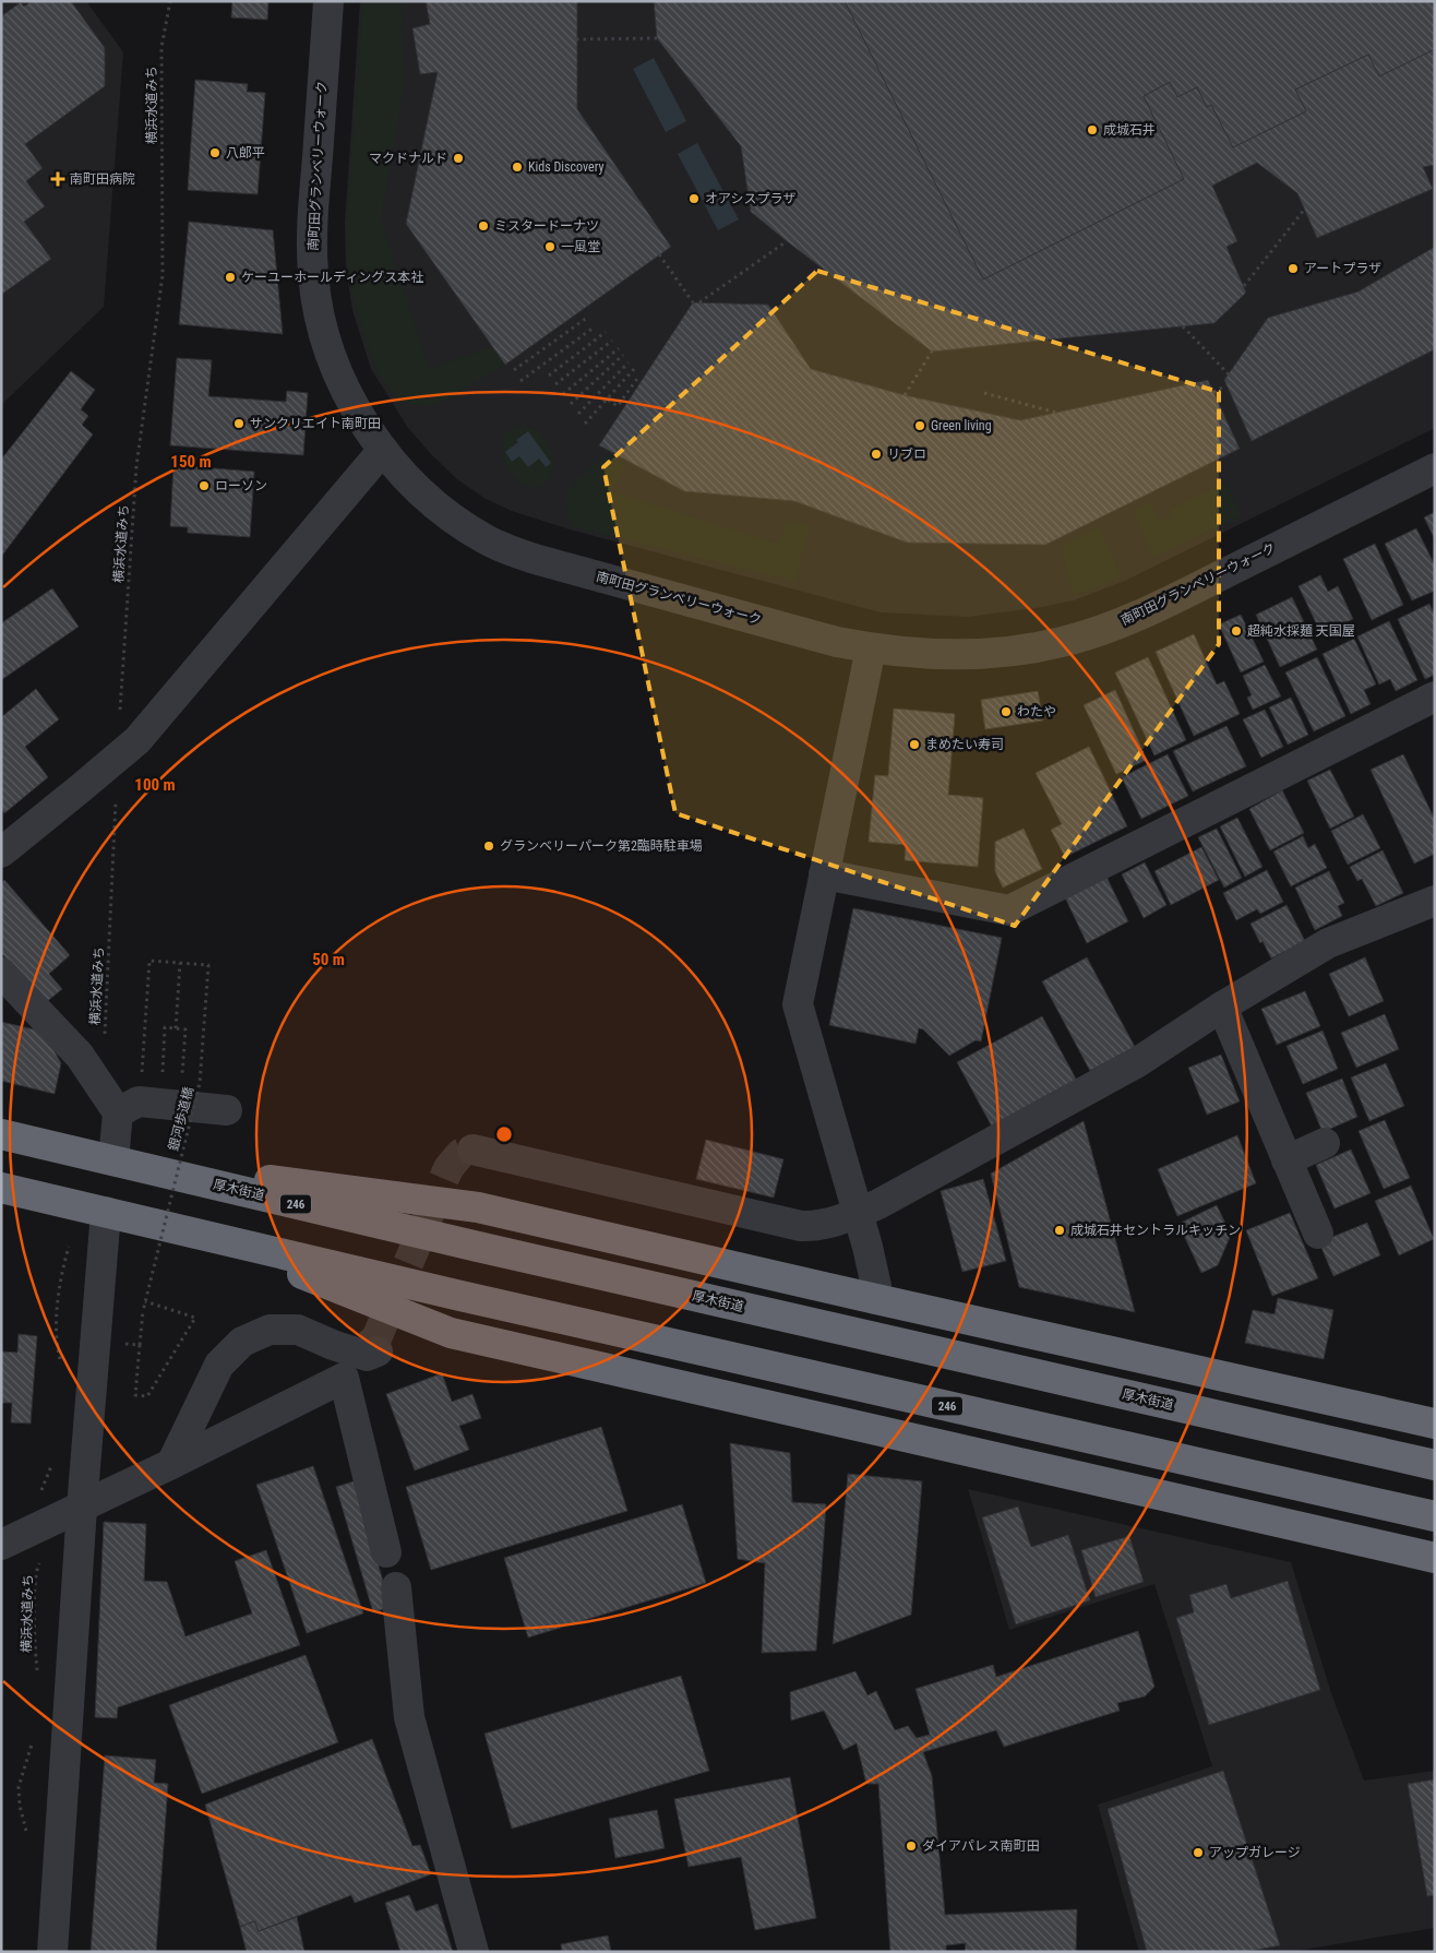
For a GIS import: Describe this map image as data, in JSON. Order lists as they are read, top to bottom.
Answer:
{
  "streets": {
    "highway": ["厚木街道", "246"],
    "street": ["南町田グランベリーウォーク"],
    "path": ["横浜水道みち", "銀河歩道橋"]
  },
  "places": {
    "other": [
      "成城石井",
      "八郎平",
      "マクドナルド",
      "Kids Discovery",
      "オアシスプラザ",
      "ミスタードーナツ",
      "一風堂",
      "アートプラザ",
      "ケーユーホールディングス本社",
      "サンクリエイト南町田",
      "Green living",
      "リブロ",
      "ローソン",
      "超純水採麺 天国屋",
      "わたや",
      "まめたい寿司",
      "グランベリーパーク第2臨時駐車場",
      "成城石井セントラルキッチン",
      "ダイアパレス南町田",
      "アップガレージ"
    ],
    "health": ["南町田病院"]
  },
  "rings": ["150 m", "100 m", "50 m"]
}
